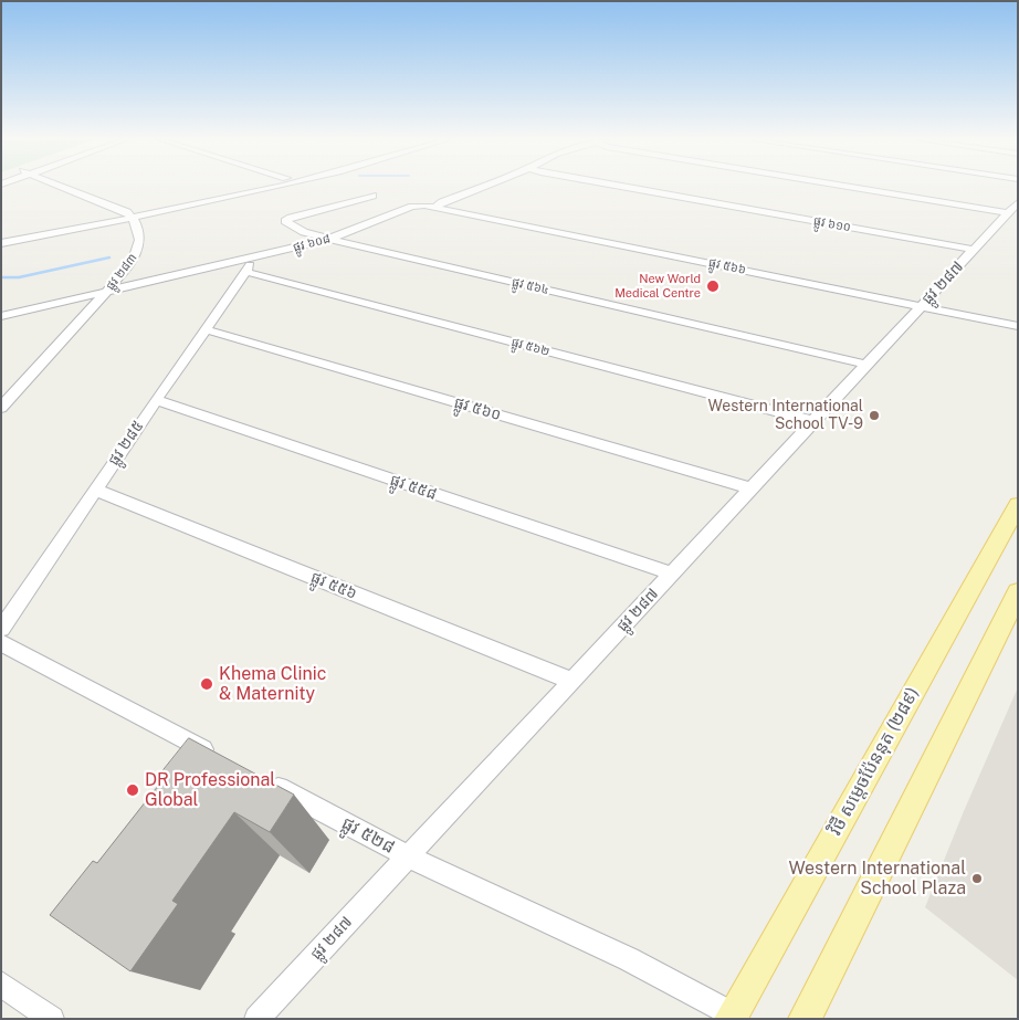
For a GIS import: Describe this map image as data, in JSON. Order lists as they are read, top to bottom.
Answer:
{
  "streets": {
    "main road": ["វិថី សម្តេចប៉ែននុត (២៨៩)"],
    "street": [
      "ផ្លូវ ៦១០",
      "ផ្លូវ ៦០៨",
      "ផ្លូវ ៥៦៦",
      "ផ្លូវ ២៨៣",
      "ផ្លូវ ២៨៧",
      "ផ្លូវ ៥៦៤",
      "ផ្លូវ ៥៦២",
      "ផ្លូវ ៥៦០",
      "ផ្លូវ ២៨៥",
      "ផ្លូវ ៥៥៨",
      "ផ្លូវ ៥៥៦",
      "ផ្លូវ ៥២៨"
    ]
  },
  "crossings": [
    ["ផ្លូវ ៦១០", "ផ្លូវ ២៨៧"],
    ["ផ្លូវ ៦០៨", "ផ្លូវ ៥៦៦"],
    ["ផ្លូវ ៦០៨", "ផ្លូវ ២៨៣"],
    ["ផ្លូវ ៦០៨", "ផ្លូវ ៥៦៤"],
    ["ផ្លូវ ៦០៨", "ផ្លូវ ៥៦២"],
    ["ផ្លូវ ៦០៨", "ផ្លូវ ២៨៥"],
    ["ផ្លូវ ៥៦៦", "ផ្លូវ ២៨៧"],
    ["ផ្លូវ ២៨៧", "ផ្លូវ ៥៦៤"],
    ["ផ្លូវ ២៨៧", "ផ្លូវ ៥៦២"],
    ["ផ្លូវ ២៨៧", "ផ្លូវ ៥៦០"],
    ["ផ្លូវ ២៨៧", "ផ្លូវ ៥៥៨"],
    ["ផ្លូវ ២៨៧", "ផ្លូវ ៥៥៦"],
    ["ផ្លូវ ២៨៧", "ផ្លូវ ៥២៨"],
    ["ផ្លូវ ៥៦២", "ផ្លូវ ២៨៥"],
    ["ផ្លូវ ៥៦០", "ផ្លូវ ២៨៥"],
    ["ផ្លូវ ២៨៥", "ផ្លូវ ៥៥៨"],
    ["ផ្លូវ ២៨៥", "ផ្លូវ ៥៥៦"],
    ["វិថី សម្តេចប៉ែននុត (២៨៩)", "ផ្លូវ ៥២៨"]
  ],
  "places": [
    "New World Medical Centre",
    "Western International School TV-9",
    "Khema Clinic & Maternity",
    "DR Professional Global",
    "Western International School Plaza"
  ]
}
